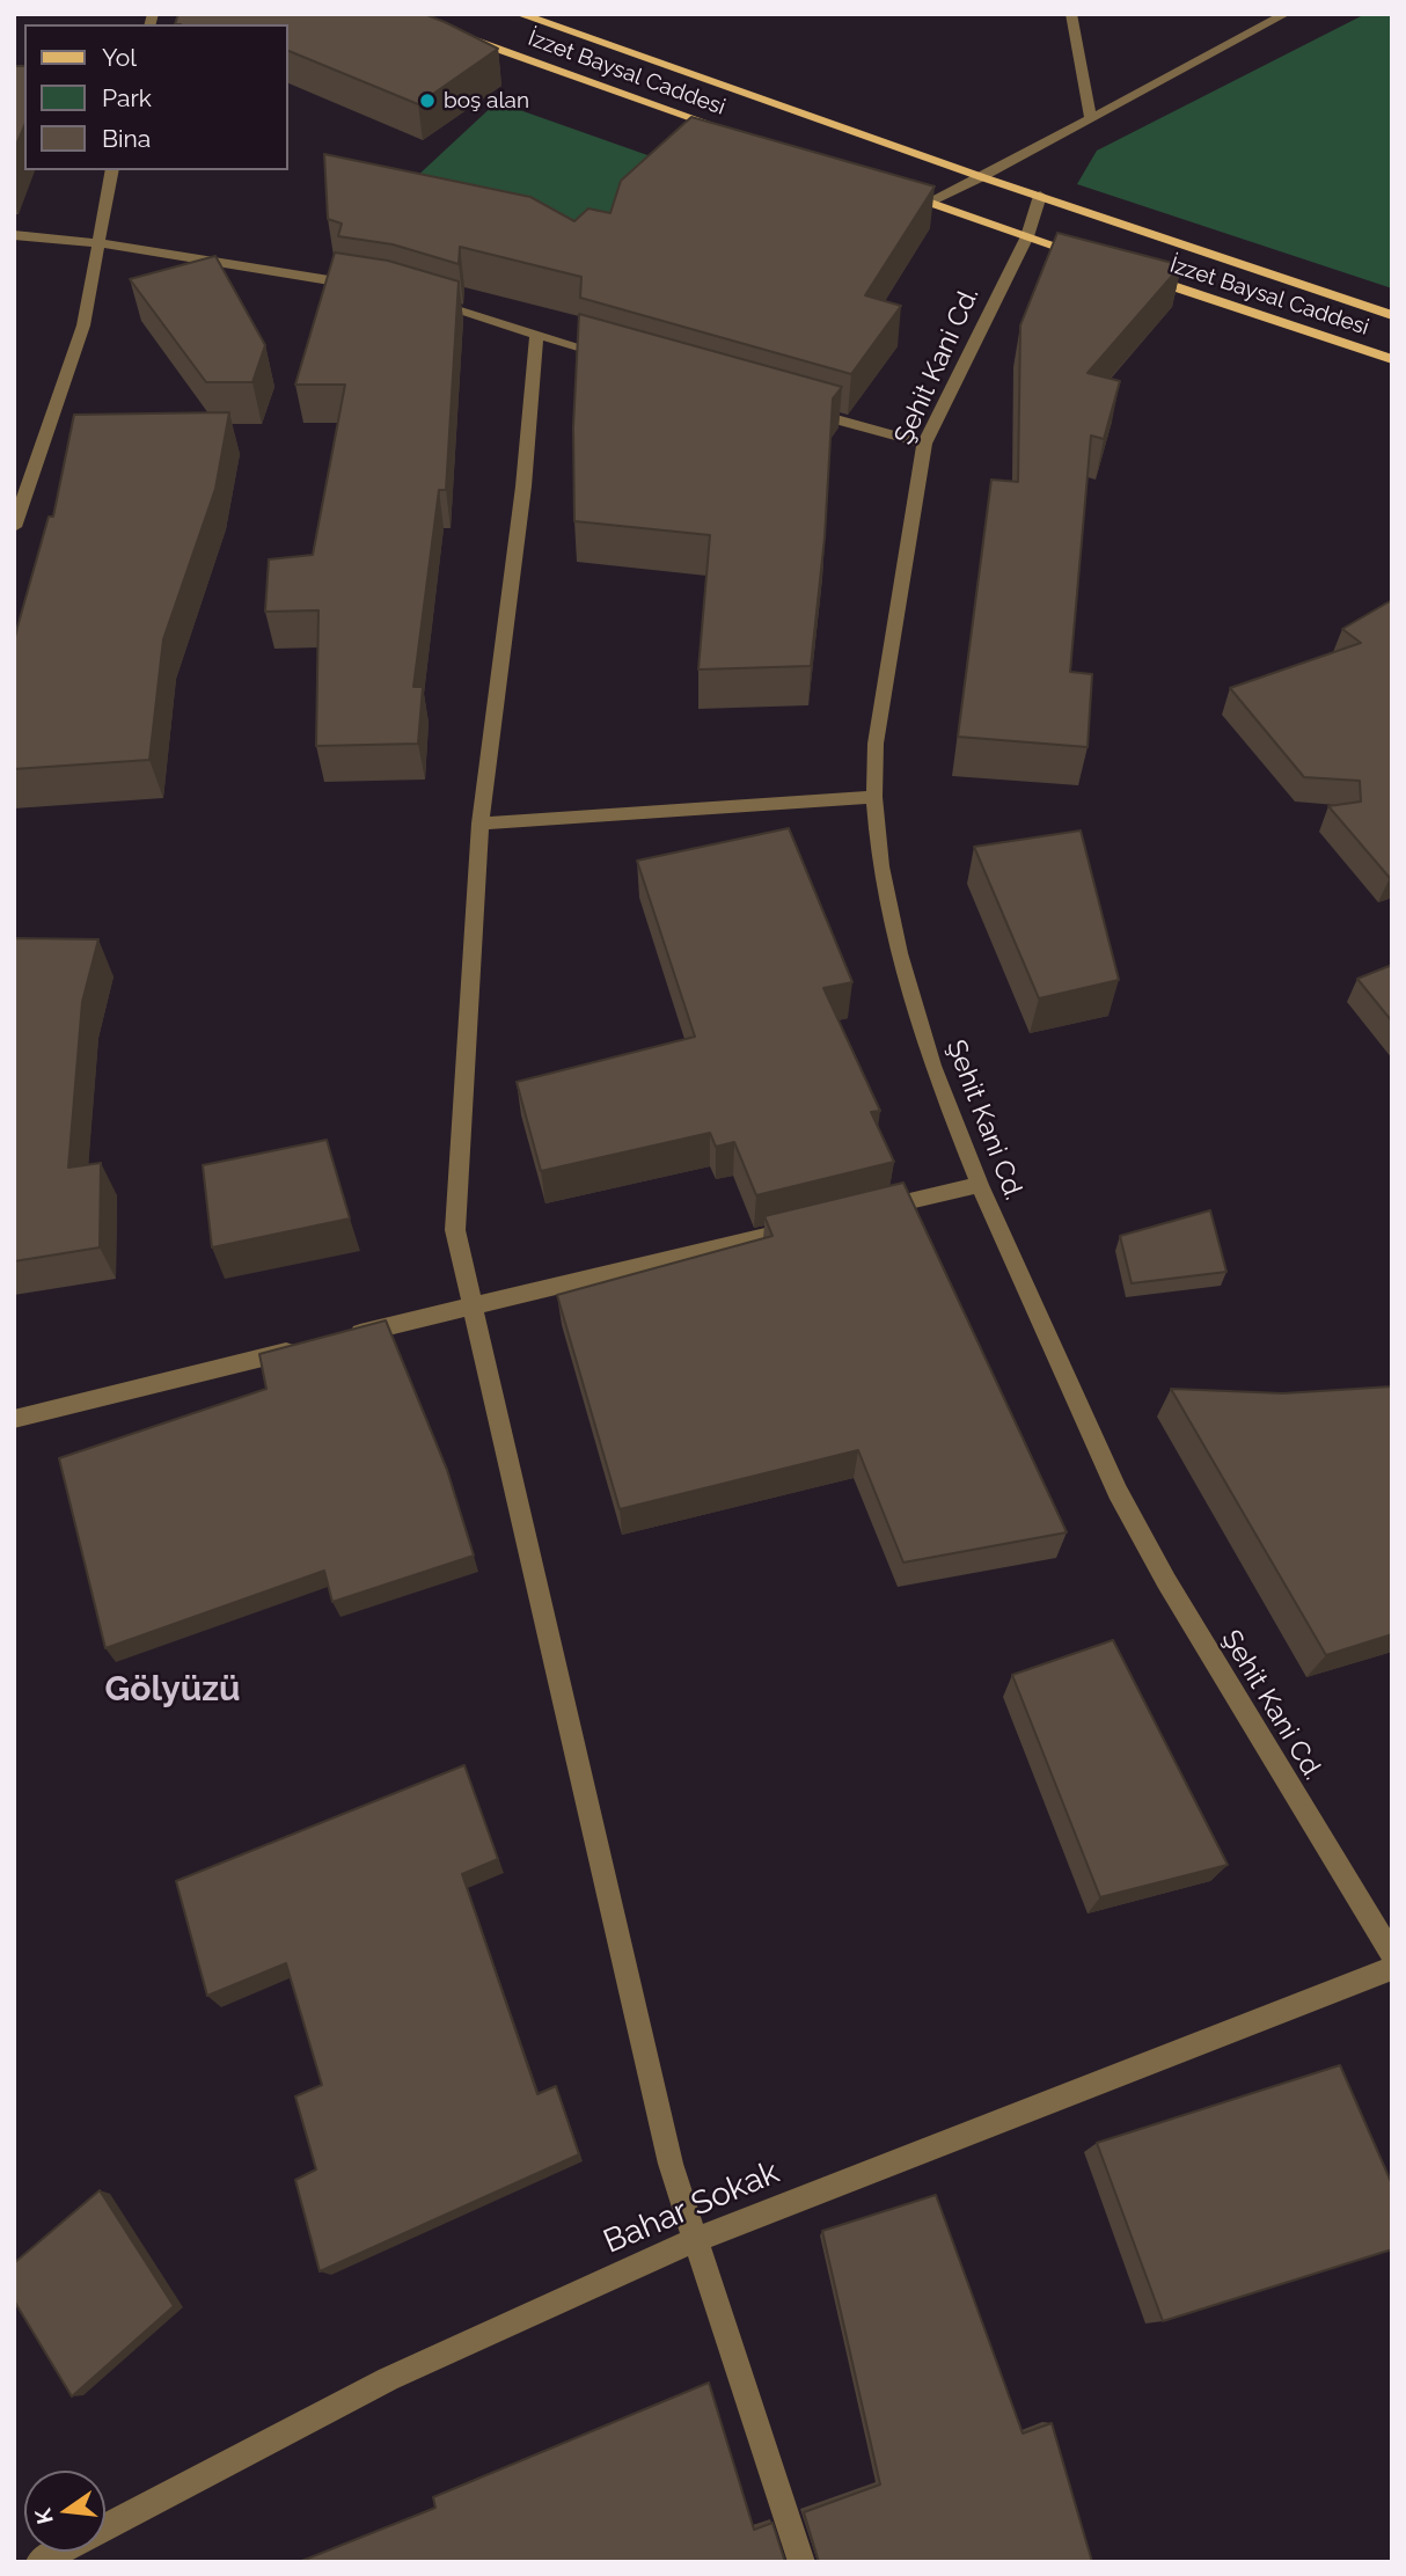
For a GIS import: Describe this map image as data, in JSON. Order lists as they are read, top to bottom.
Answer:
{
  "streets": {
    "main road": ["İzzet Baysal Caddesi"],
    "street": ["Şehit Kani Cd.", "Bahar Sokak"]
  },
  "crossings": [
    ["İzzet Baysal Caddesi", "Şehit Kani Cd."]
  ],
  "districts": ["Gölyüzü"],
  "places": ["boş alan"],
  "legend": ["Yol", "Park", "Bina"],
  "north": "left"
}
